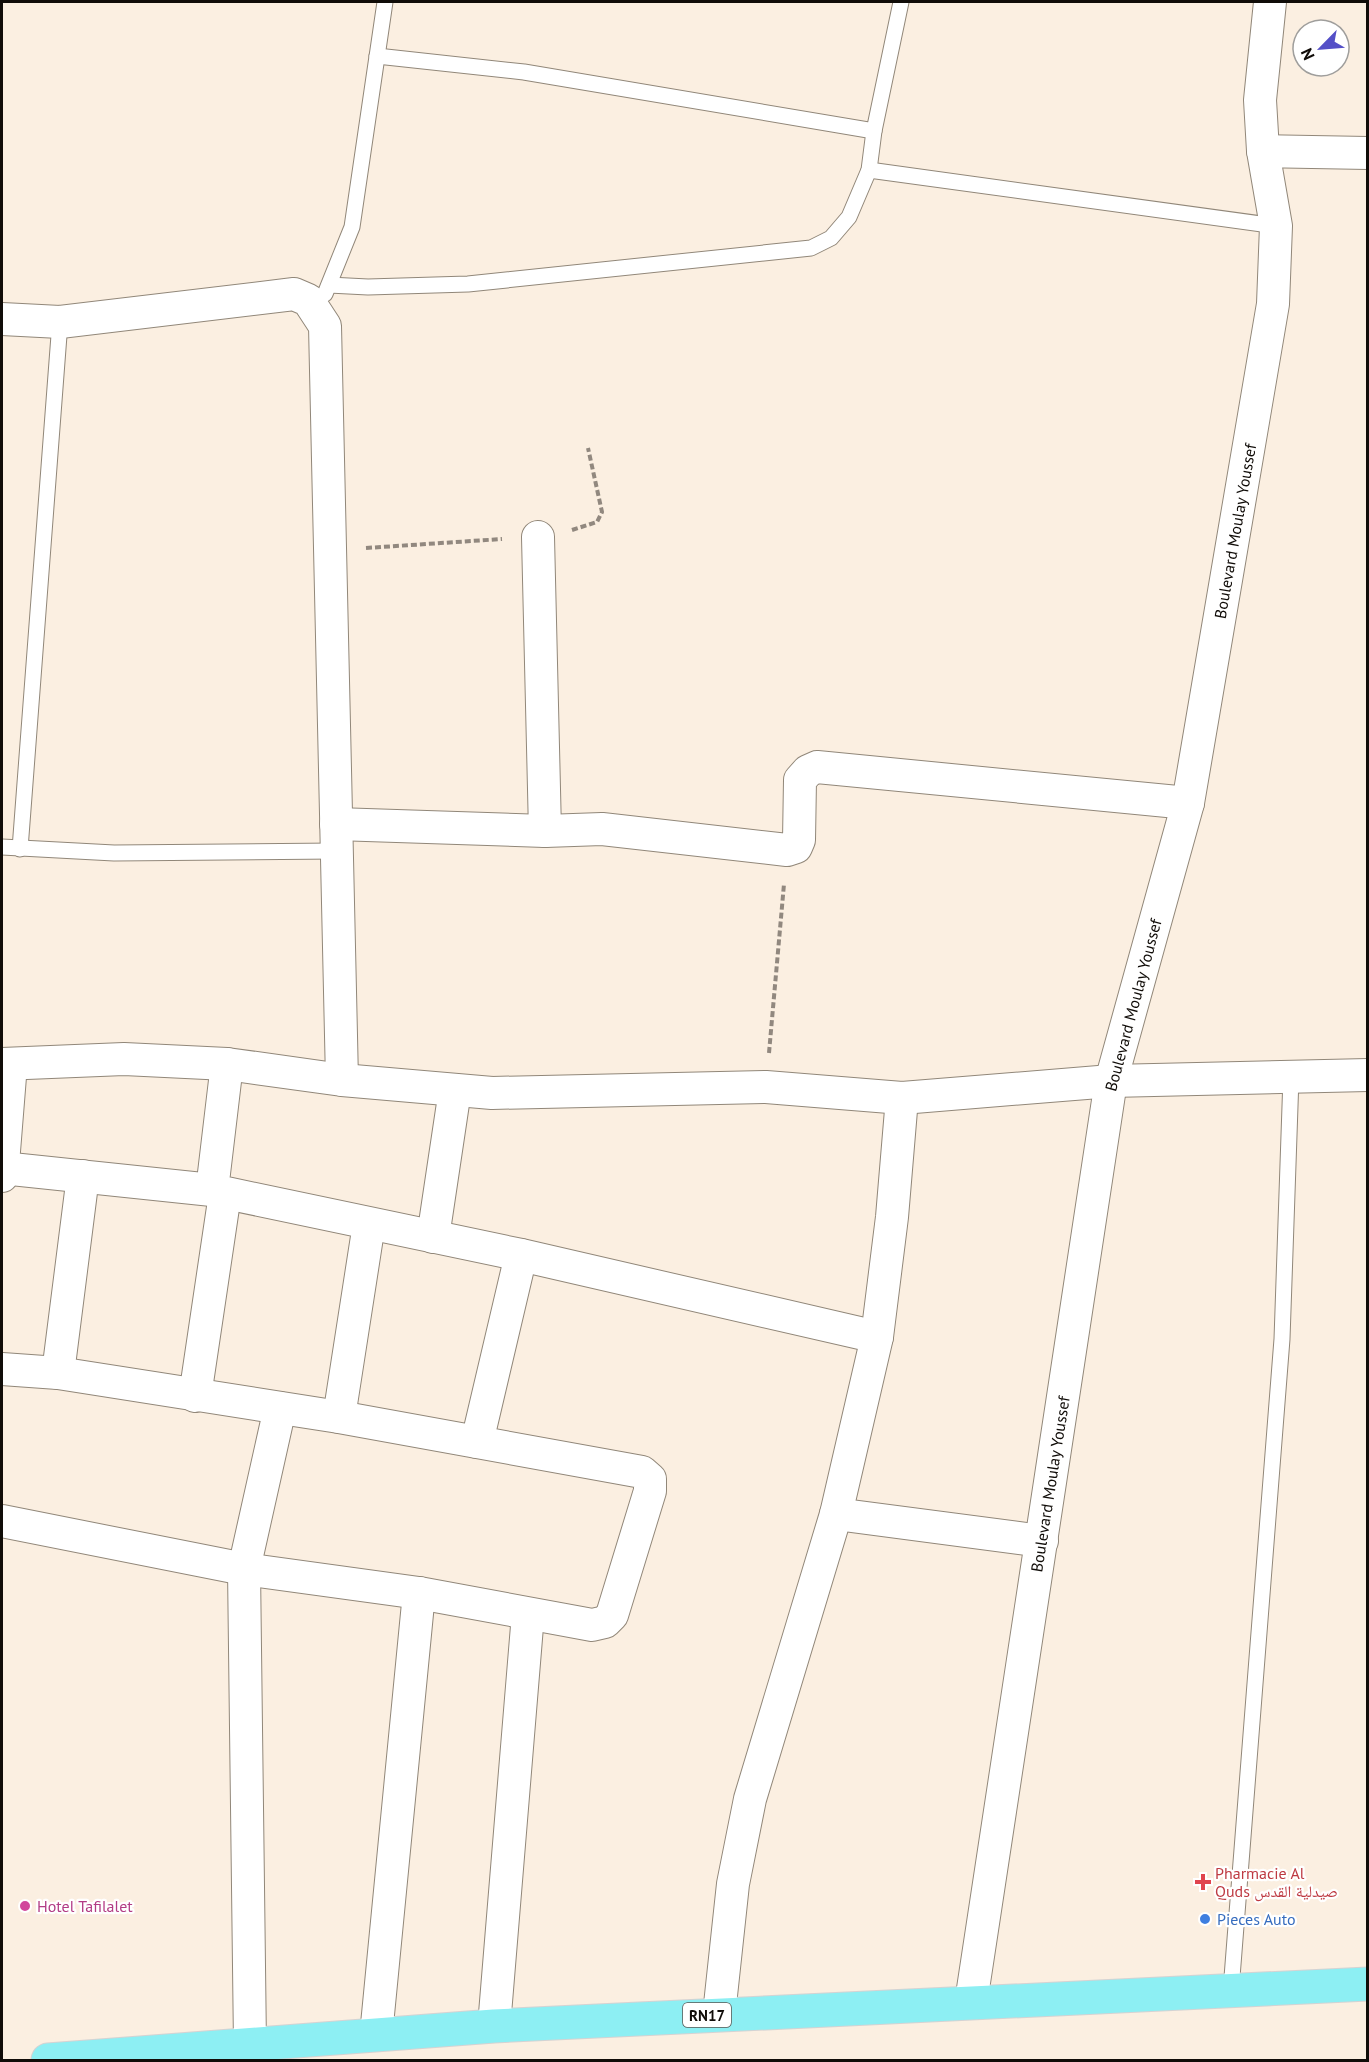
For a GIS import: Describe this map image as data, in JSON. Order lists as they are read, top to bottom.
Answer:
{
  "streets": {
    "main road": ["RN17"],
    "street": ["Boulevard Moulay Youssef"]
  },
  "crossings": [
    ["Boulevard Moulay Youssef", "RN17"]
  ],
  "places": {
    "health": ["Pharmacie Al Quds صيدلية القدس"],
    "other": ["Hotel Tafilalet", "Pieces Auto"]
  },
  "north": "bottom left"
}
